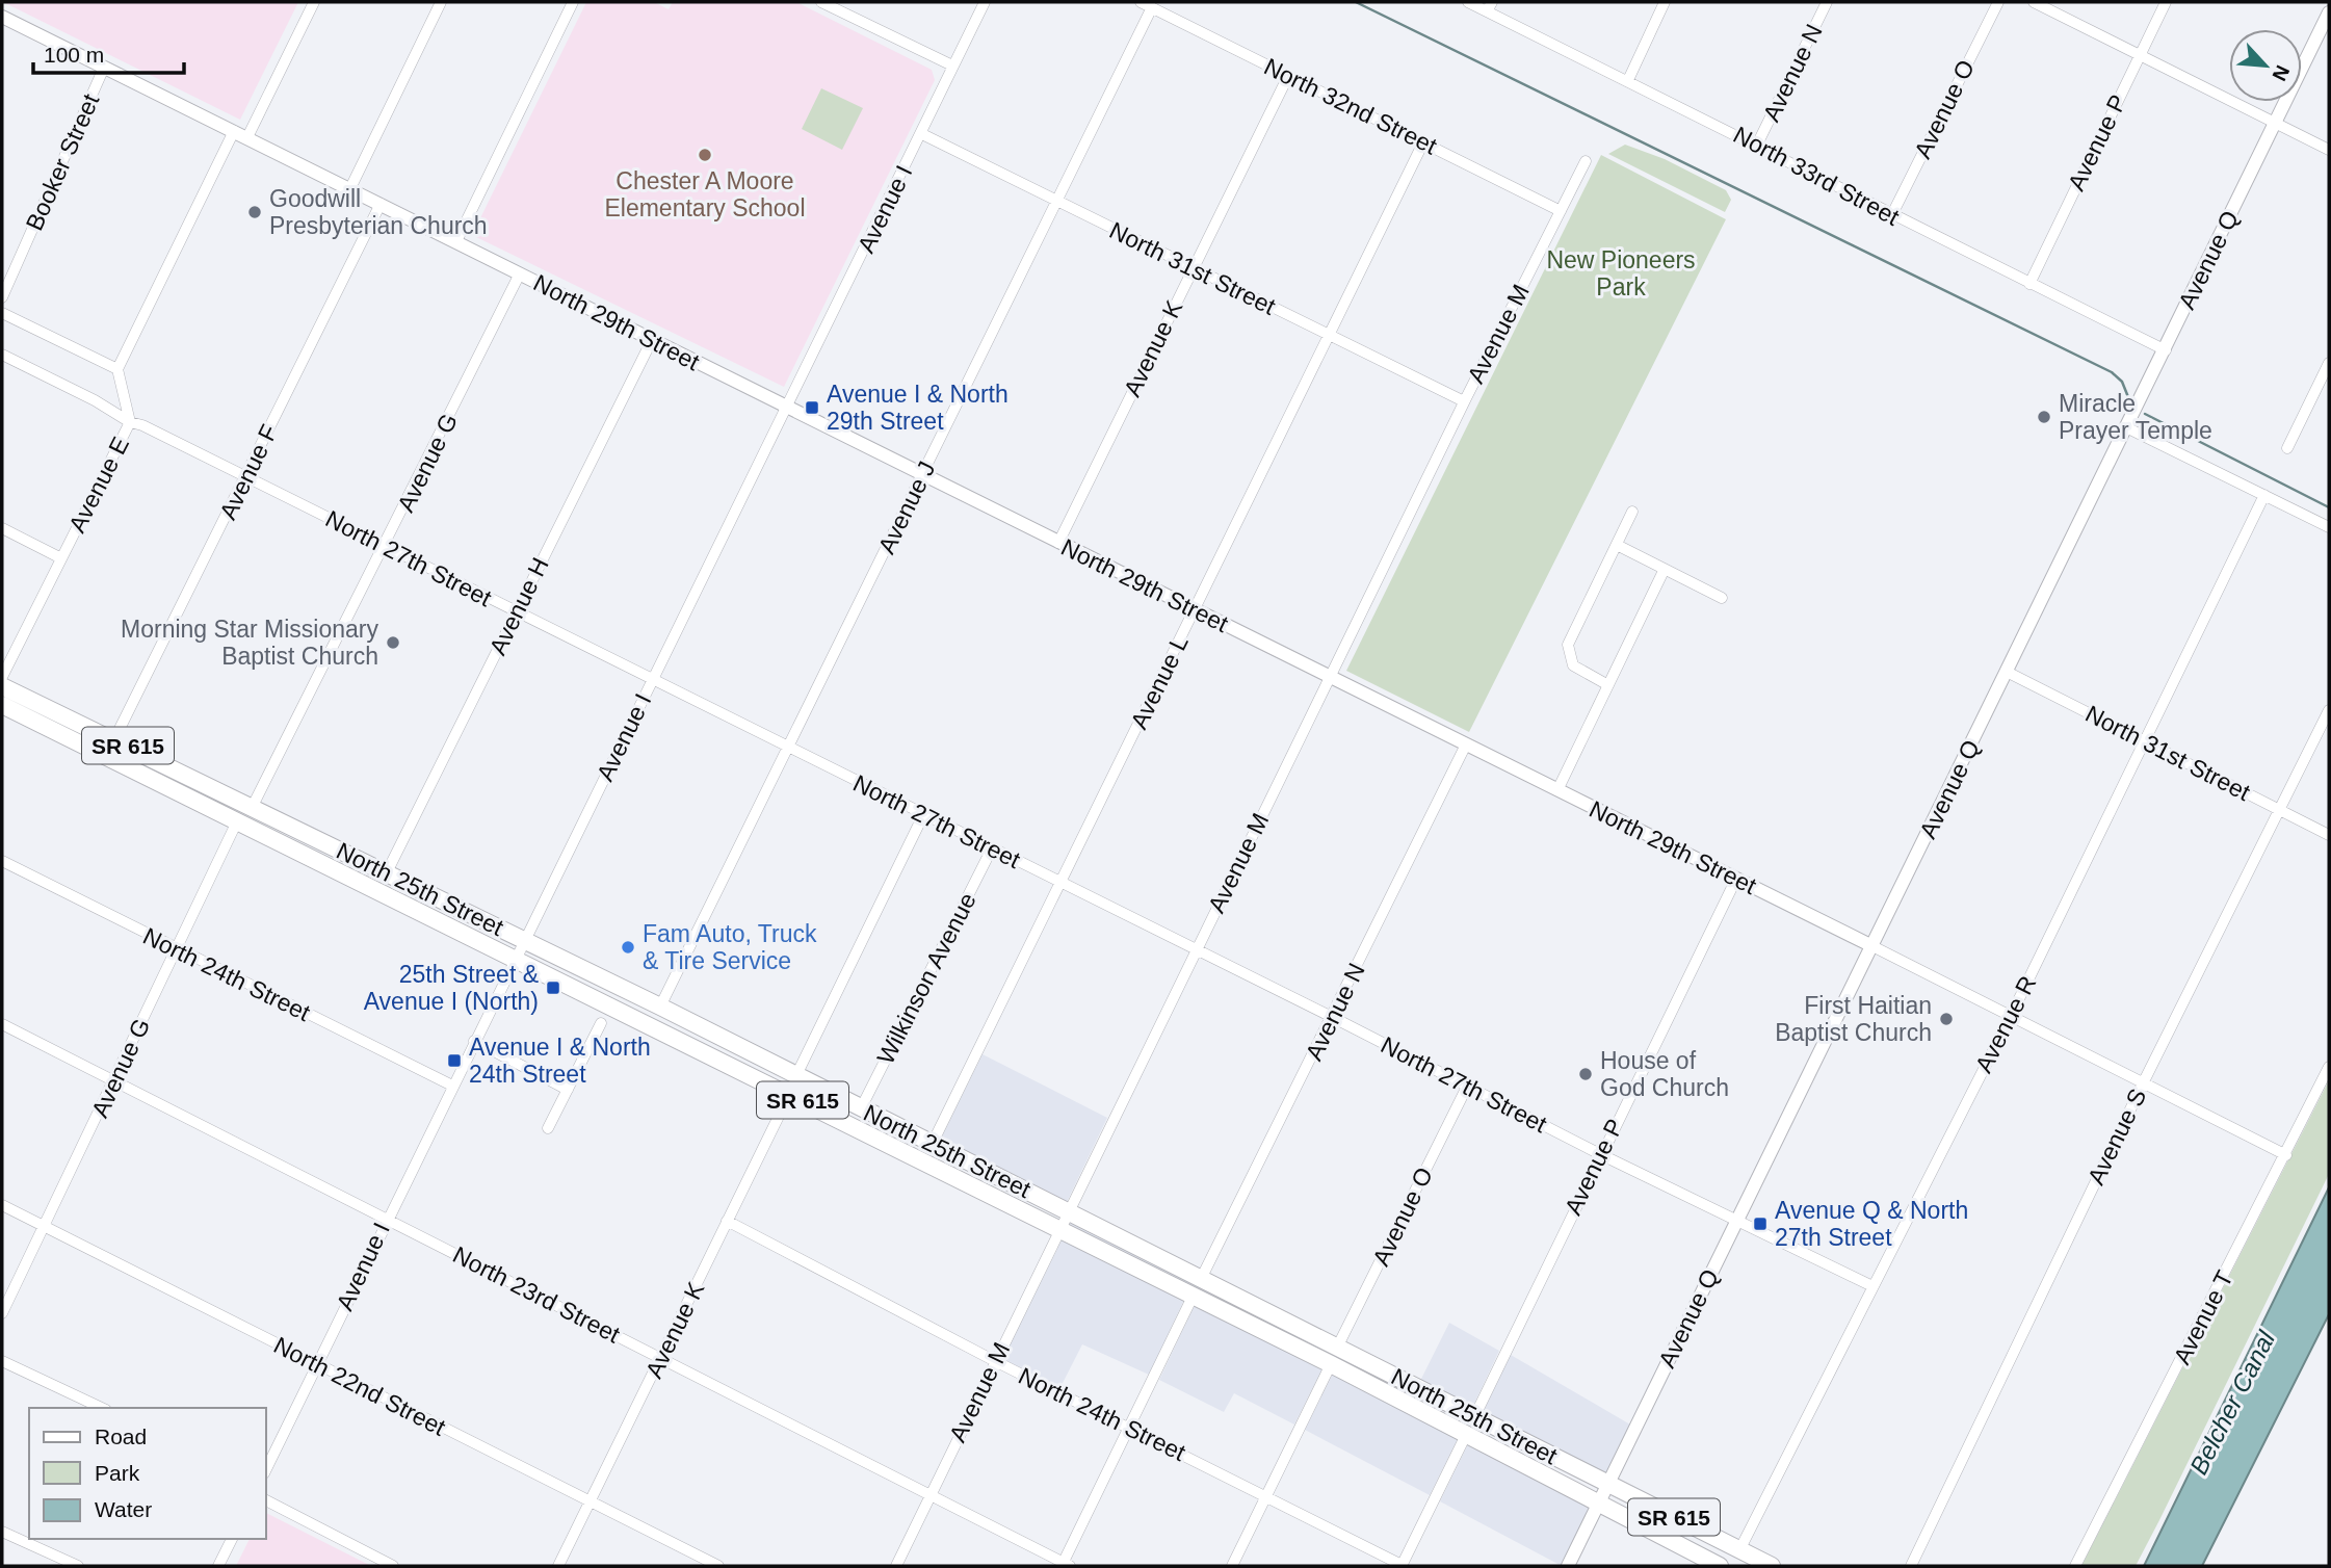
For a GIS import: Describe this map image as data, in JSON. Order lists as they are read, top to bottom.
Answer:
{
  "streets": {
    "main road": ["SR 615", "North 25th Street"],
    "street": [
      "Avenue N",
      "North 32nd Street",
      "Avenue O",
      "Avenue P",
      "Booker Street",
      "North 33rd Street",
      "Avenue I",
      "Avenue Q",
      "North 31st Street",
      "North 29th Street",
      "Avenue M",
      "Avenue K",
      "Avenue G",
      "Avenue F",
      "Avenue E",
      "Avenue J",
      "North 27th Street",
      "Avenue H",
      "Avenue L",
      "North 24th Street",
      "Wilkinson Avenue",
      "Avenue R",
      "Avenue S",
      "North 23rd Street",
      "Avenue T",
      "North 22nd Street"
    ]
  },
  "crossings": [
    ["Avenue N", "North 33rd Street"],
    ["Avenue N", "North 29th Street"],
    ["Avenue N", "North 27th Street"],
    ["Avenue N", "North 25th Street"],
    ["North 32nd Street", "Avenue M"],
    ["North 32nd Street", "Avenue K"],
    ["North 32nd Street", "Avenue J"],
    ["North 32nd Street", "Avenue L"],
    ["Avenue O", "North 33rd Street"],
    ["Avenue O", "North 27th Street"],
    ["Avenue O", "North 25th Street"],
    ["Avenue P", "North 33rd Street"],
    ["Avenue P", "North 29th Street"],
    ["Avenue P", "North 27th Street"],
    ["Avenue P", "North 25th Street"],
    ["Avenue P", "North 24th Street"],
    ["Booker Street", "North 29th Street"],
    ["North 33rd Street", "Avenue Q"],
    ["Avenue I", "North 31st Street"],
    ["Avenue I", "North 29th Street"],
    ["Avenue I", "North 27th Street"],
    ["Avenue I", "North 25th Street"],
    ["Avenue I", "North 24th Street"],
    ["Avenue I", "North 23rd Street"],
    ["Avenue I", "North 22nd Street"],
    ["Avenue Q", "North 31st Street"],
    ["Avenue Q", "North 29th Street"],
    ["Avenue Q", "North 27th Street"],
    ["Avenue Q", "North 25th Street"],
    ["North 31st Street", "Avenue M"],
    ["North 31st Street", "Avenue K"],
    ["North 31st Street", "Avenue J"],
    ["North 31st Street", "Avenue L"],
    ["North 31st Street", "Avenue R"],
    ["North 31st Street", "Avenue S"],
    ["North 29th Street", "Avenue M"],
    ["North 29th Street", "Avenue K"],
    ["North 29th Street", "Avenue G"],
    ["North 29th Street", "Avenue F"],
    ["North 29th Street", "Avenue J"],
    ["North 29th Street", "Avenue H"],
    ["North 29th Street", "Avenue L"],
    ["North 29th Street", "Avenue R"],
    ["North 29th Street", "Avenue S"],
    ["North 29th Street", "Avenue T"],
    ["Avenue M", "North 27th Street"],
    ["Avenue M", "North 25th Street"],
    ["Avenue M", "North 24th Street"],
    ["Avenue M", "North 23rd Street"],
    ["Avenue K", "North 25th Street"],
    ["Avenue K", "North 24th Street"],
    ["Avenue K", "North 23rd Street"],
    ["Avenue K", "North 22nd Street"],
    ["Avenue G", "North 27th Street"],
    ["Avenue G", "North 25th Street"],
    ["Avenue G", "North 24th Street"],
    ["Avenue G", "North 23rd Street"],
    ["Avenue G", "North 22nd Street"],
    ["Avenue F", "North 27th Street"],
    ["Avenue F", "North 25th Street"],
    ["Avenue E", "North 27th Street"],
    ["Avenue J", "North 27th Street"],
    ["Avenue J", "North 25th Street"],
    ["North 27th Street", "Avenue H"],
    ["North 27th Street", "Avenue L"],
    ["North 27th Street", "Wilkinson Avenue"],
    ["North 27th Street", "Avenue R"],
    ["Avenue H", "North 25th Street"],
    ["Avenue L", "North 25th Street"],
    ["North 25th Street", "Wilkinson Avenue"],
    ["North 25th Street", "Avenue R"]
  ],
  "water": ["Belcher Canal"],
  "parks": ["New Pioneers Park"],
  "places": {
    "other": [
      "Chester A Moore Elementary School",
      "Goodwill Presbyterian Church",
      "Miracle Prayer Temple",
      "Morning Star Missionary Baptist Church",
      "Fam Auto, Truck & Tire Service",
      "First Haitian Baptist Church",
      "House of God Church"
    ],
    "transit": [
      "Avenue I & North 29th Street",
      "25th Street & Avenue I (North)",
      "Avenue I & North 24th Street",
      "Avenue Q & North 27th Street"
    ]
  },
  "legend": ["Road", "Park", "Water"],
  "scale_bar": "100 m",
  "north": "bottom right"
}
